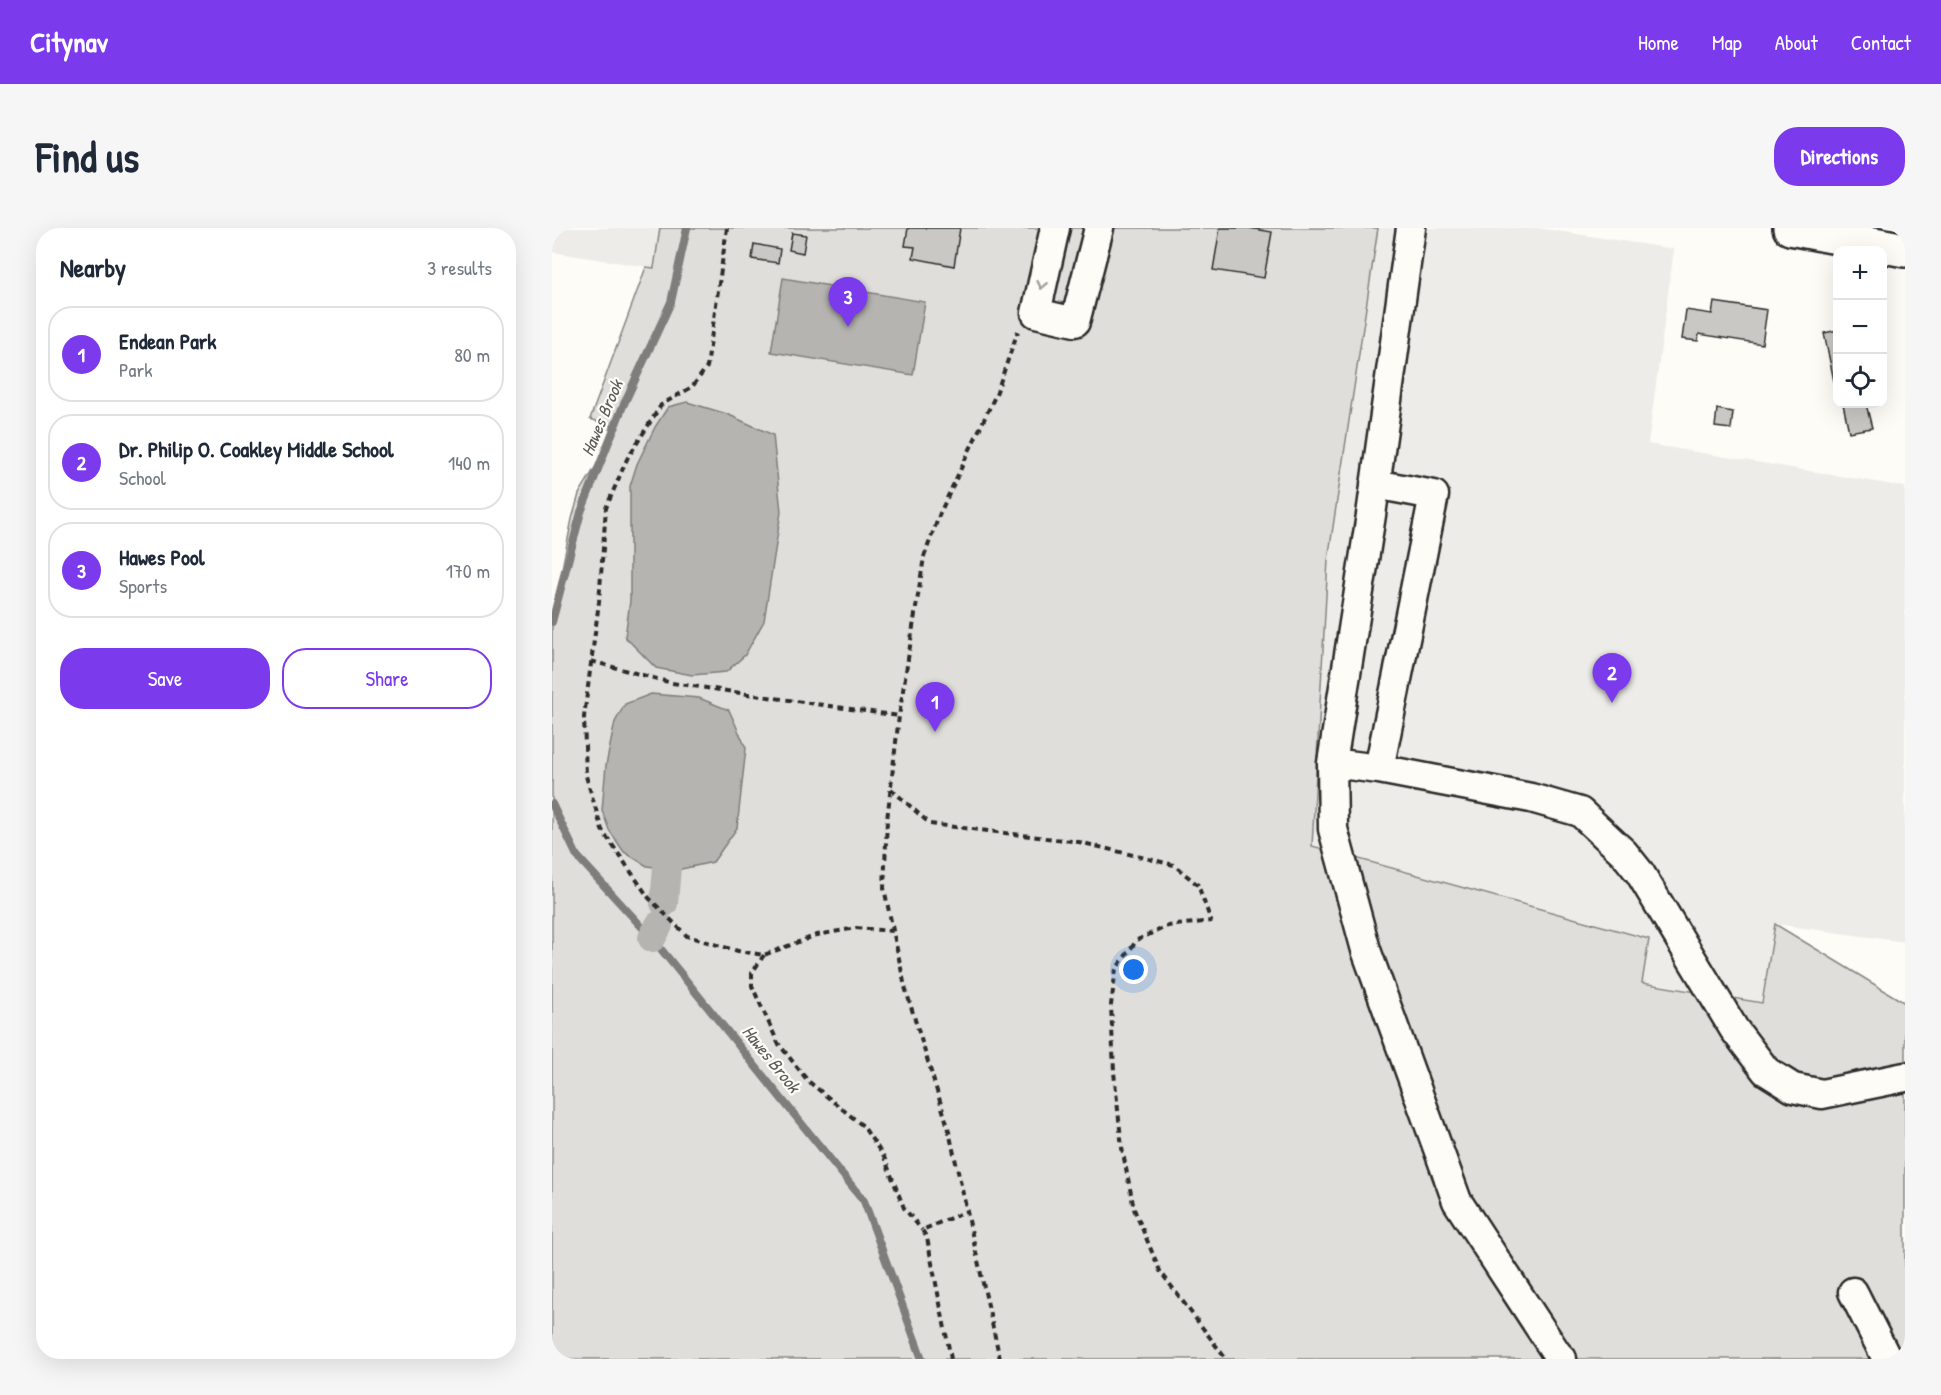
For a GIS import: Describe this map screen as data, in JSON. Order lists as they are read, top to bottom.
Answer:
{
  "water": ["Hawes Brook"],
  "page": {
    "header": "Citynav",
    "nav": [
      "Home",
      "Map",
      "About",
      "Contact"
    ],
    "buttons": [
      "Directions",
      ["Save", "Share"]
    ],
    "title": "Find us",
    "heading": ["Nearby", "3 results"],
    "map_buttons": ["+", "−"],
    "pins": ["3", "2", "1"],
    "list": [
      {
        "mark": "1",
        "name": "Endean Park",
        "note": "Park",
        "value": "80 m"
      },
      {
        "mark": "2",
        "name": "Dr. Philip O. Coakley Middle School",
        "note": "School",
        "value": "140 m"
      },
      {
        "mark": "3",
        "name": "Hawes Pool",
        "note": "Sports",
        "value": "170 m"
      }
    ]
  }
}
